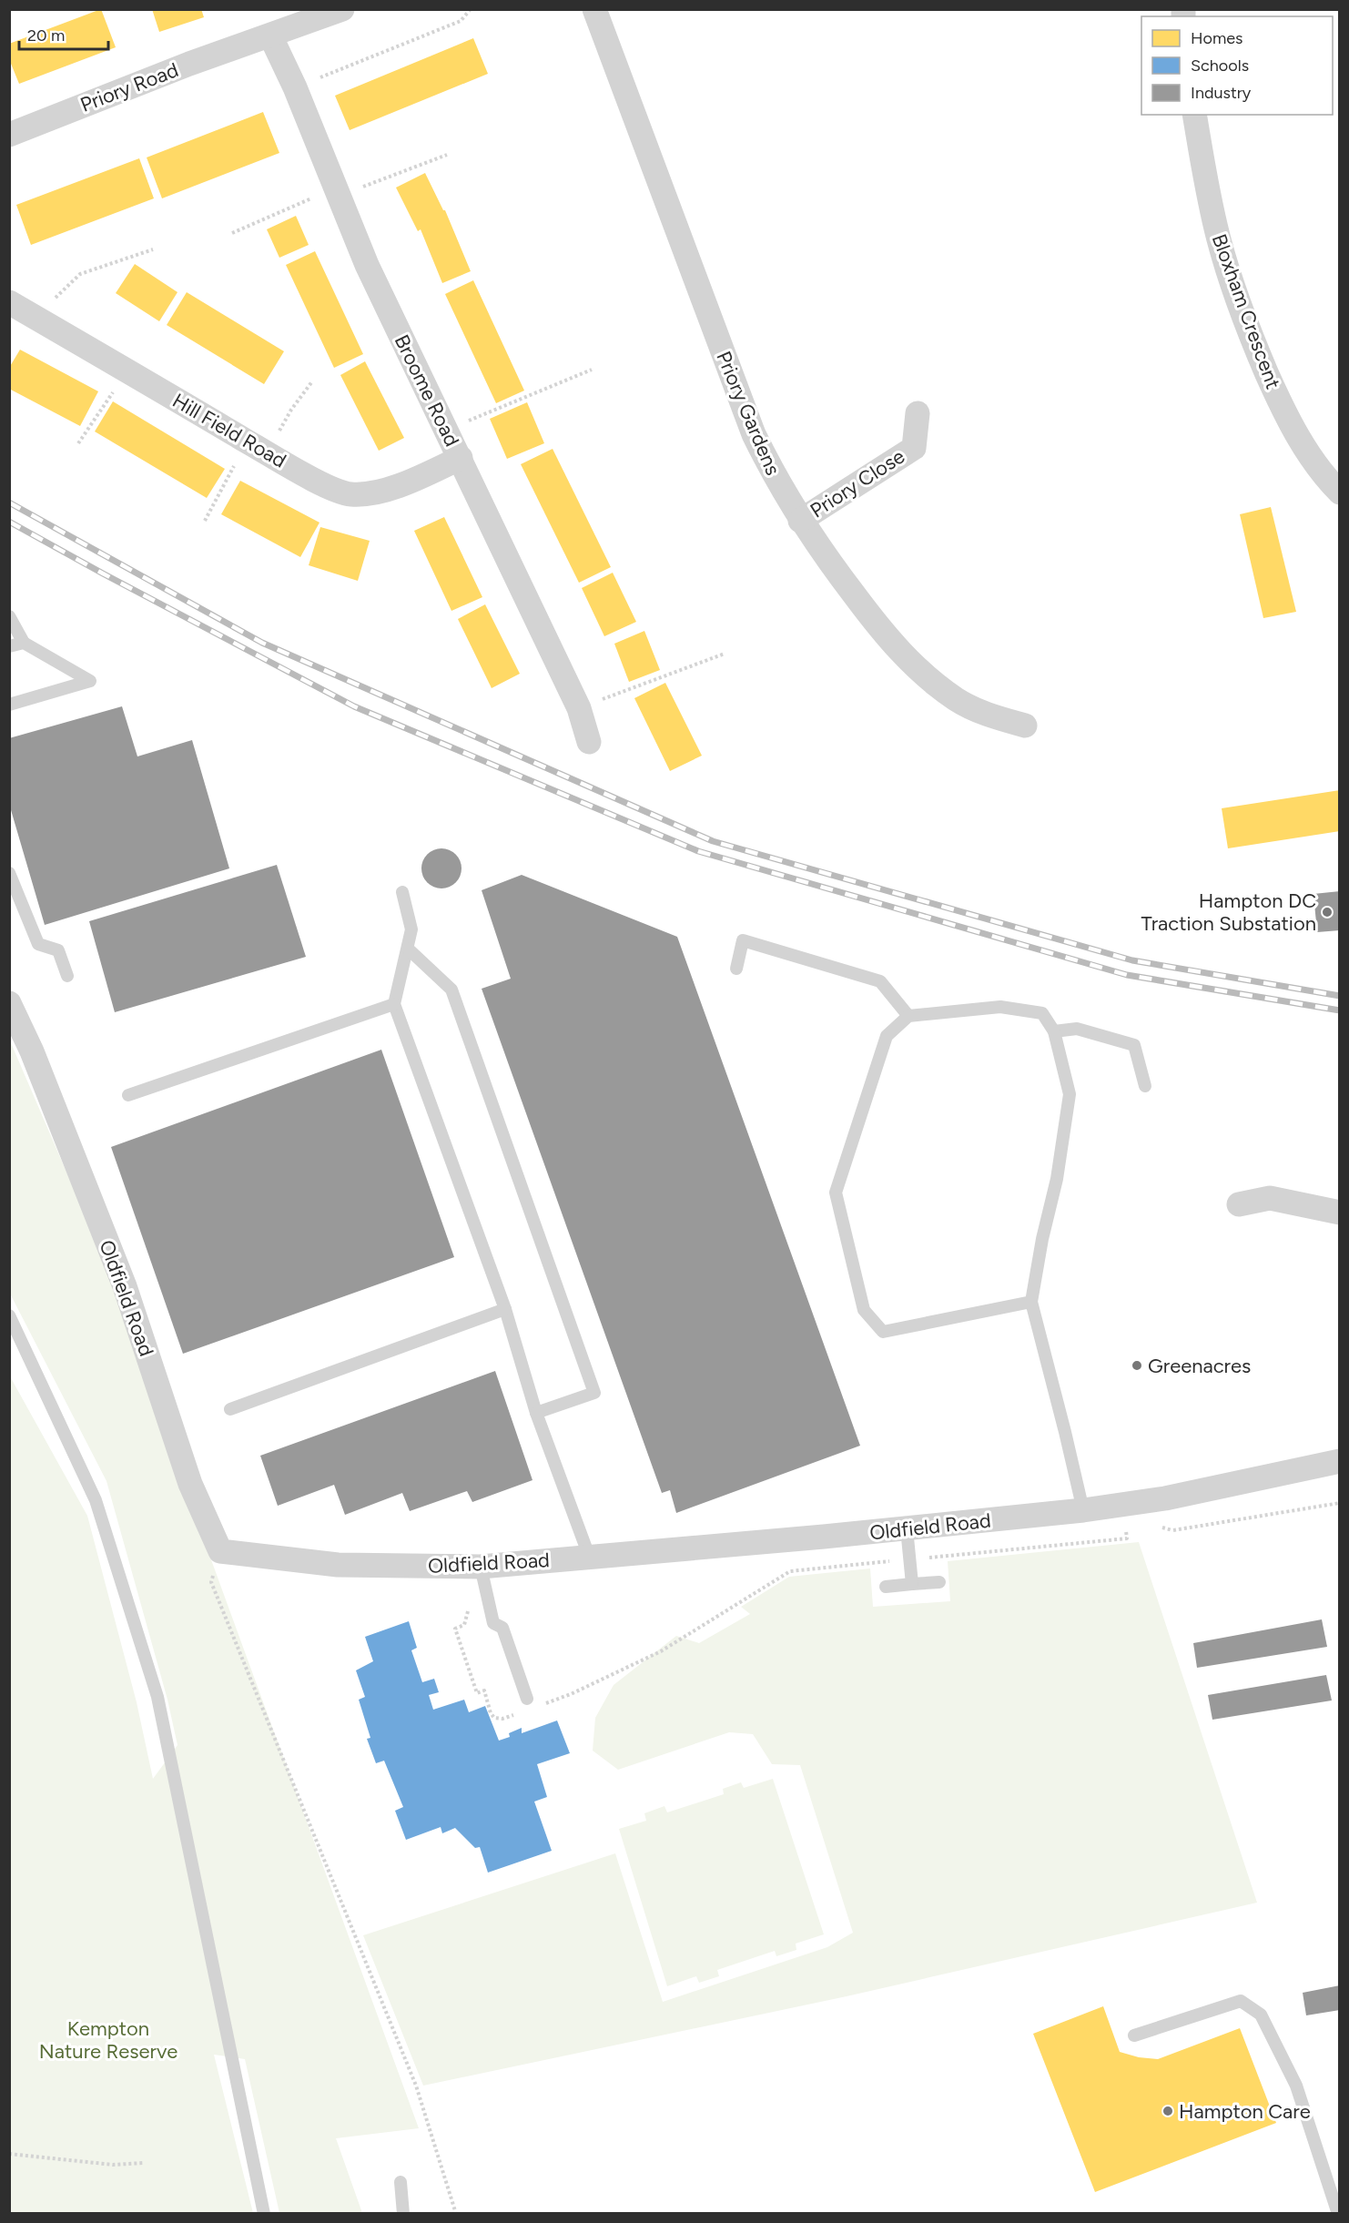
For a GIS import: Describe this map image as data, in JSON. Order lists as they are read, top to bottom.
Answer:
{
  "streets": {
    "street": [
      "Priory Road",
      "Bloxham Crescent",
      "Broome Road",
      "Priory Gardens",
      "Hill Field Road",
      "Priory Close",
      "Oldfield Road"
    ]
  },
  "crossings": [
    ["Priory Road", "Broome Road"],
    ["Broome Road", "Hill Field Road"],
    ["Priory Gardens", "Priory Close"]
  ],
  "parks": ["Kempton Nature Reserve"],
  "places": ["Hampton DC Traction Substation", "Greenacres", "Hampton Care"],
  "legend": ["Homes", "Schools", "Industry"],
  "scale_bar": "20 m"
}
